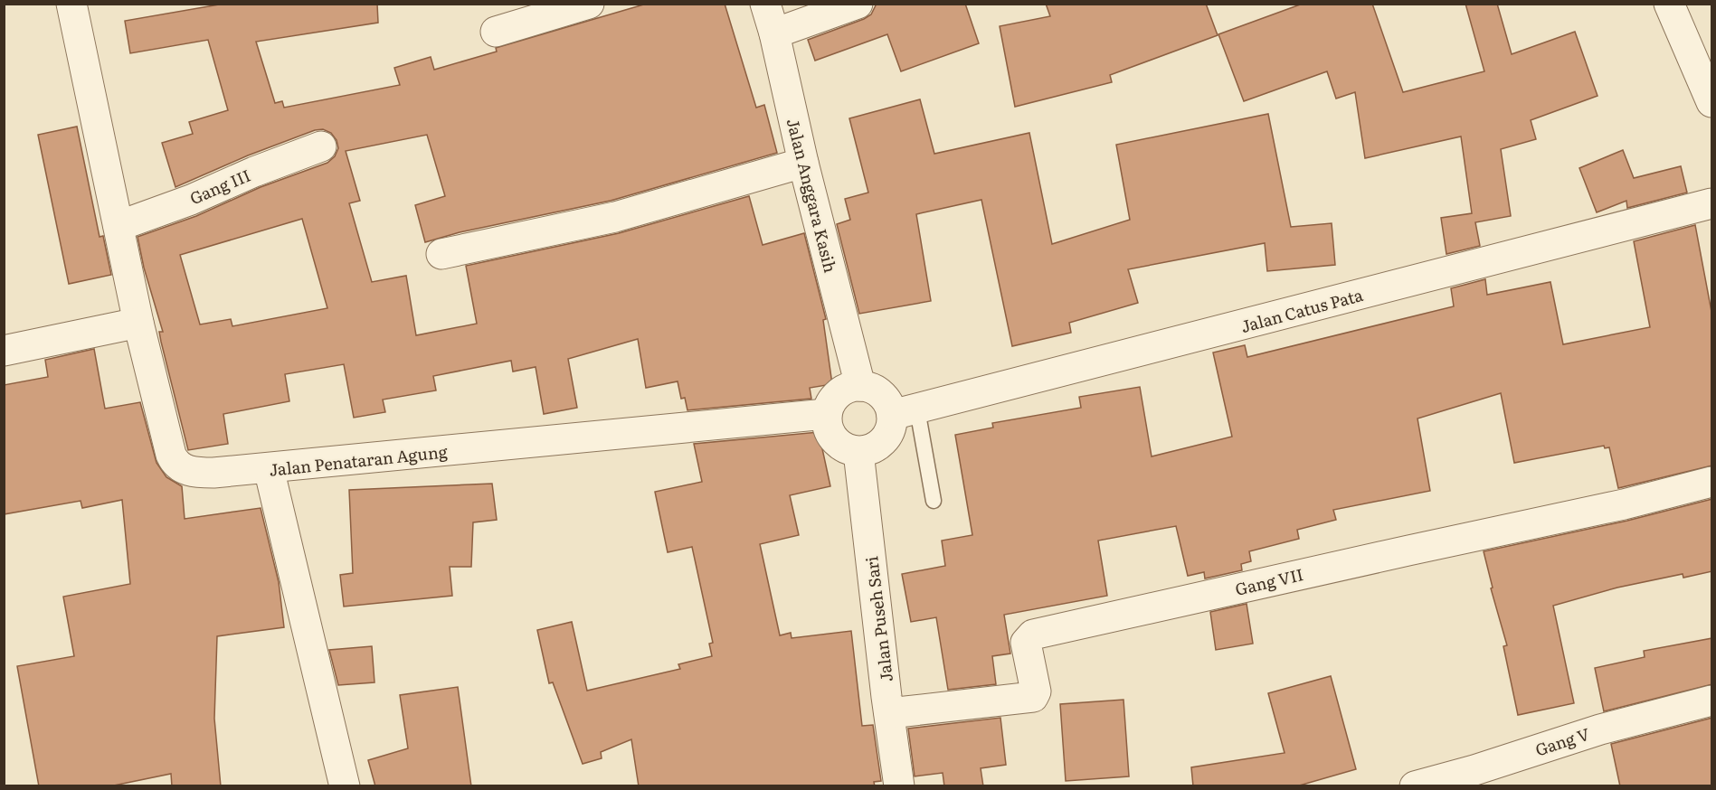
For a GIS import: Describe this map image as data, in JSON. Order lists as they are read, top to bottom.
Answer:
{
  "streets": {
    "street": [
      "Gang III",
      "Jalan Anggara Kasih",
      "Jalan Catus Pata",
      "Jalan Penataran Agung",
      "Gang VII",
      "Jalan Puseh Sari",
      "Gang V"
    ]
  },
  "crossings": [
    ["Gang III", "Jalan Penataran Agung"],
    ["Jalan Anggara Kasih", "Jalan Catus Pata"],
    ["Jalan Anggara Kasih", "Jalan Penataran Agung"],
    ["Jalan Anggara Kasih", "Jalan Puseh Sari"],
    ["Jalan Catus Pata", "Jalan Penataran Agung"],
    ["Jalan Catus Pata", "Jalan Puseh Sari"],
    ["Jalan Penataran Agung", "Jalan Puseh Sari"],
    ["Gang VII", "Jalan Puseh Sari"]
  ]
}
